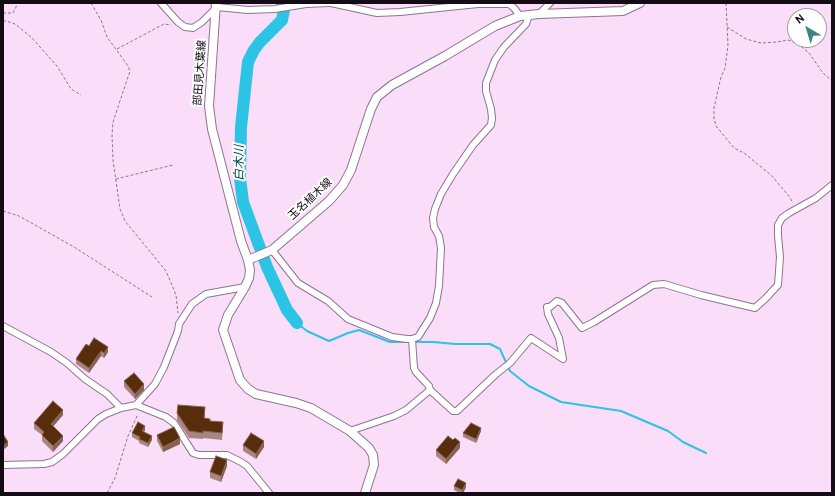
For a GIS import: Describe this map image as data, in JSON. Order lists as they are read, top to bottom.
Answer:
{
  "streets": {
    "main road": ["部田見木葉線", "玉名植木線"]
  },
  "crossings": [
    ["部田見木葉線", "玉名植木線"]
  ],
  "water": ["白木川"],
  "north": "top left"
}
